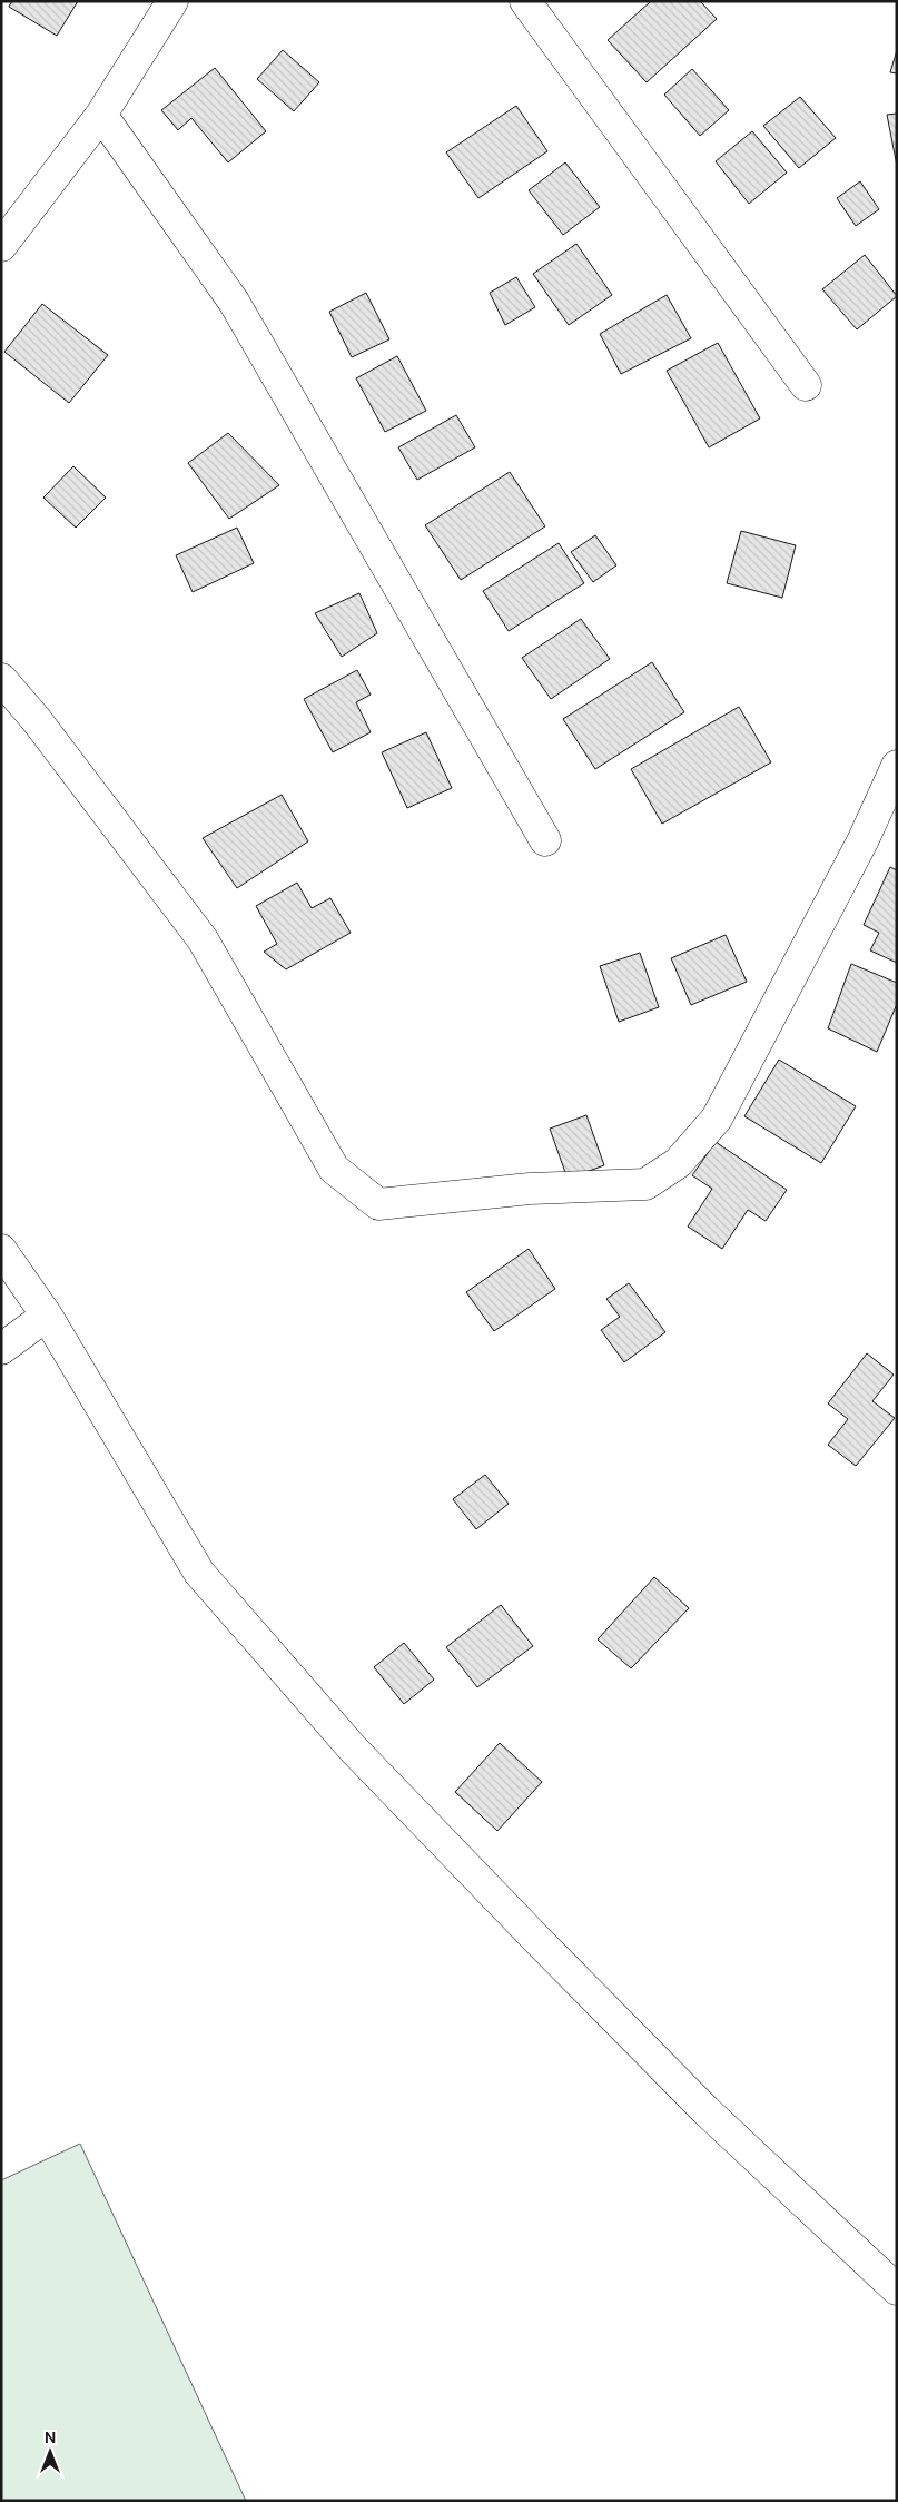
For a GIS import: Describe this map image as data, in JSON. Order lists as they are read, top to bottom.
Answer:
{
  "north": "top"
}
